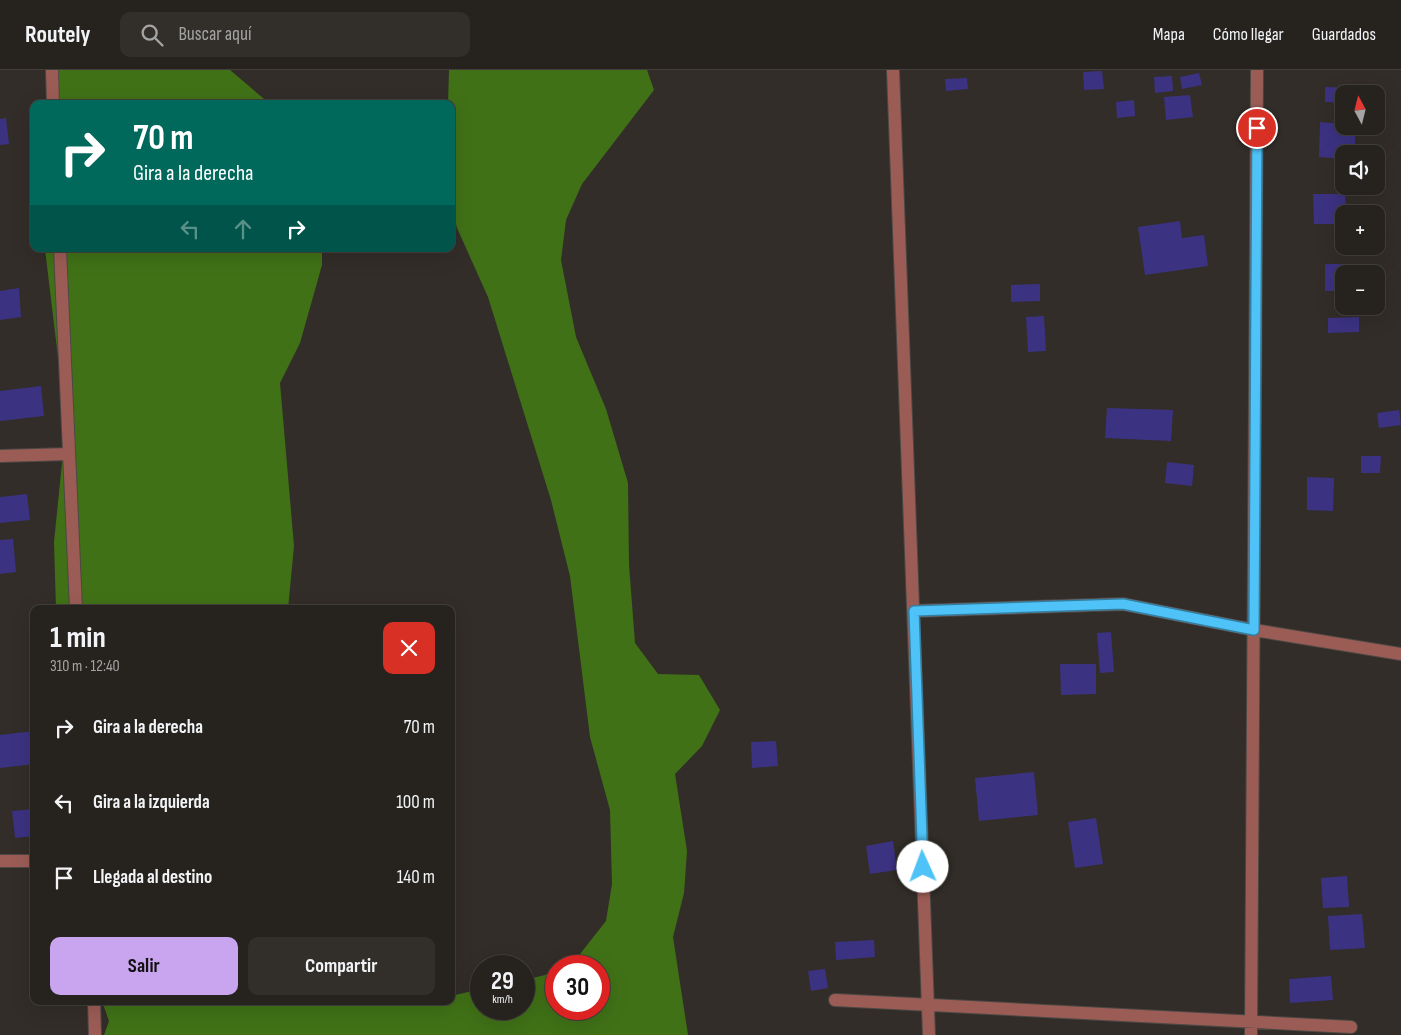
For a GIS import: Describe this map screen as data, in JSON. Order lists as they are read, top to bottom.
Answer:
{
  "north": "top",
  "page": {
    "header": "Routely",
    "search": "Buscar aquí",
    "nav": ["Mapa", "Cómo llegar", "Guardados"],
    "map_buttons": ["+", "−"],
    "turn": ["70 m", "Gira a la derecha"],
    "heading": ["1 min", "310 m · 12:40"],
    "list": [
      {
        "name": "Gira a la derecha",
        "value": "70 m"
      },
      {
        "name": "Gira a la izquierda",
        "value": "100 m"
      },
      {
        "name": "Llegada al destino",
        "value": "140 m"
      }
    ],
    "buttons": ["Salir", "Compartir"],
    "speed": "29 km/h",
    "limit": "30"
  }
}
